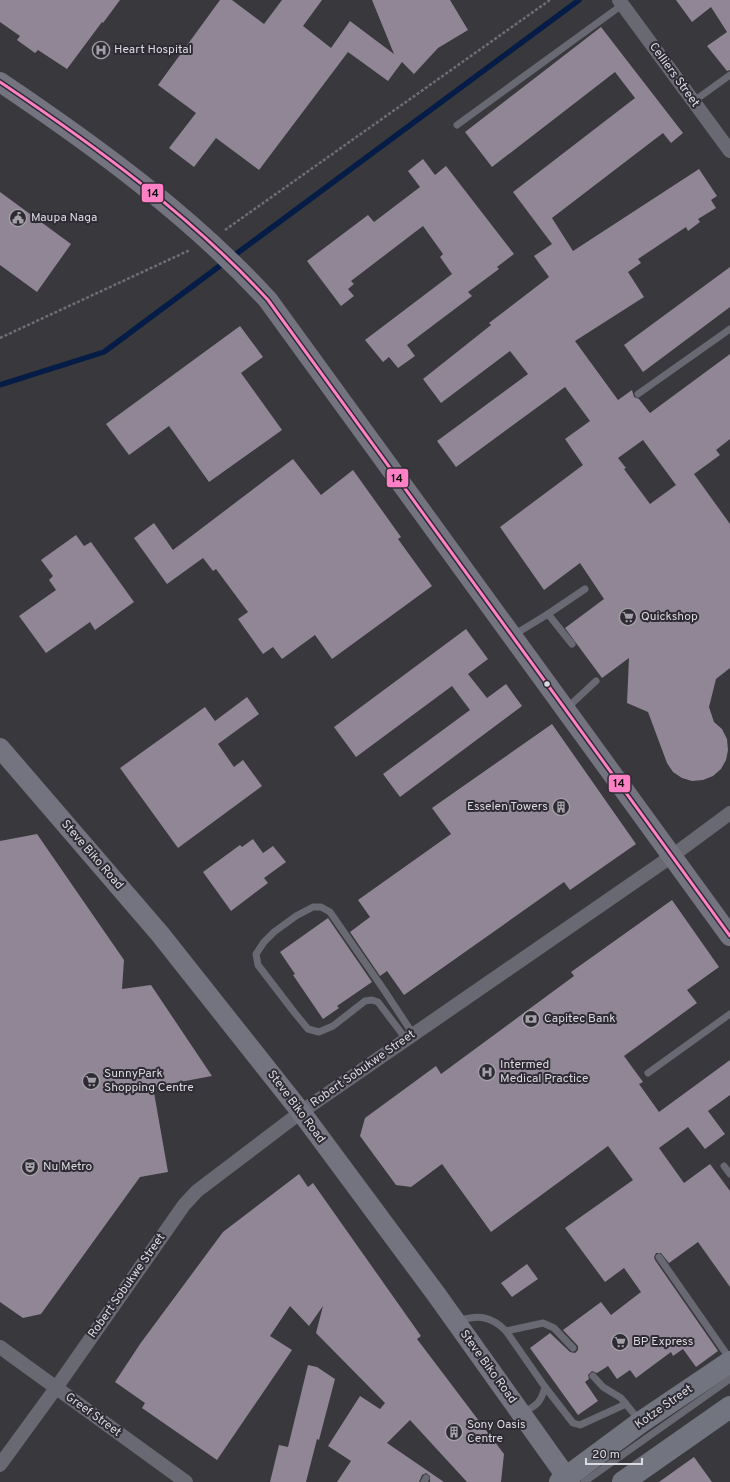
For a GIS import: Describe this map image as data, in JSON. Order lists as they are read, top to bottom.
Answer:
{
  "streets": {
    "main road": ["Steve Biko Road", "Kotze Street"],
    "street": ["Celliers Street", "Robert Sobukwe Street", "Greef Street"]
  },
  "crossings": [
    ["Steve Biko Road", "Robert Sobukwe Street"],
    ["Steve Biko Road", "Kotze Street"],
    ["Robert Sobukwe Street", "Greef Street"]
  ],
  "places": {
    "hospital": ["Heart Hospital", "Intermed Medical Practice"],
    "public building": ["Maupa Naga"],
    "supermarket": ["Quickshop", "SunnyPark Shopping Centre", "BP Express"],
    "building": ["Esselen Towers", "Sony Oasis Centre"],
    "bank": ["Capitec Bank"],
    "theatre": ["Nu Metro"]
  },
  "lines": ["transit line 14"],
  "scale_bar": "20 m"
}
